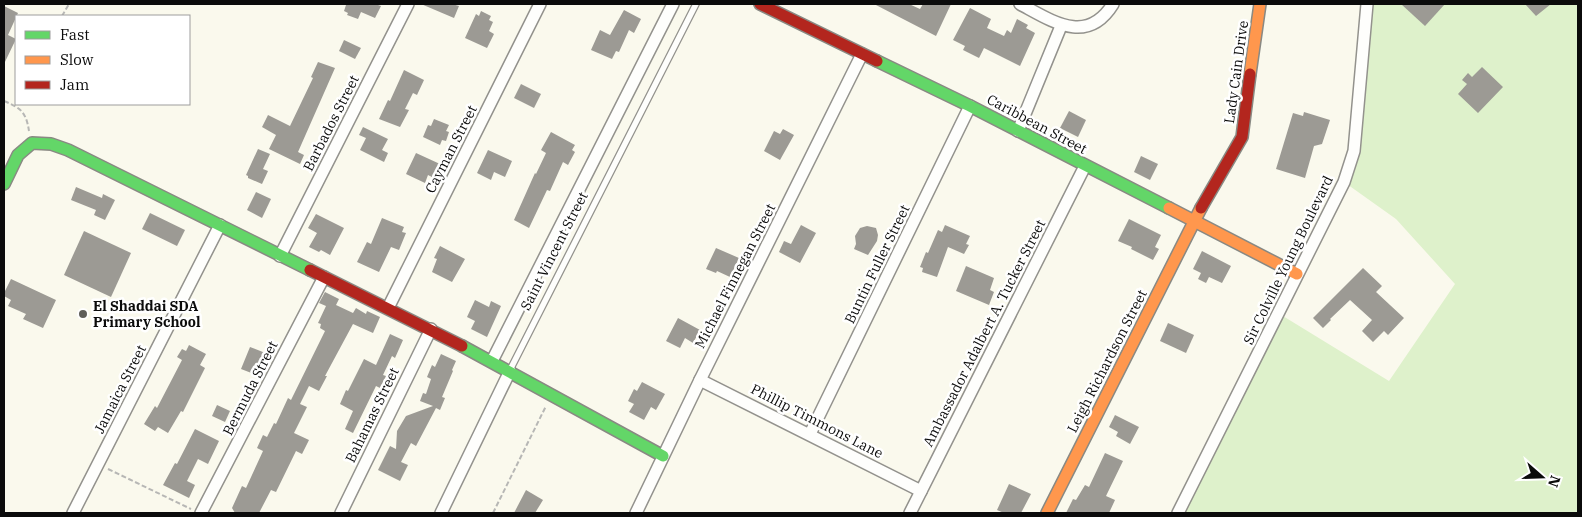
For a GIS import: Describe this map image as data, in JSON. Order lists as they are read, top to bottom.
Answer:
{
  "streets": {
    "street": [
      "Lady Cain Drive",
      "Barbados Street",
      "Caribbean Street",
      "Cayman Street",
      "Saint Vincent Street",
      "Sir Colville Young Boulevard",
      "Buntin Fuller Street",
      "Michael Finnegan Street",
      "Ambassador Adalbert A. Tucker Street",
      "Leigh Richardson Street",
      "Bermuda Street",
      "Jamaica Street",
      "Bahamas Street",
      "Phillip Timmons Lane"
    ]
  },
  "crossings": [
    ["Lady Cain Drive", "Caribbean Street"],
    ["Lady Cain Drive", "Leigh Richardson Street"],
    ["Caribbean Street", "Sir Colville Young Boulevard"],
    ["Caribbean Street", "Buntin Fuller Street"],
    ["Caribbean Street", "Michael Finnegan Street"],
    ["Caribbean Street", "Ambassador Adalbert A. Tucker Street"],
    ["Caribbean Street", "Leigh Richardson Street"],
    ["Buntin Fuller Street", "Phillip Timmons Lane"],
    ["Michael Finnegan Street", "Phillip Timmons Lane"],
    ["Ambassador Adalbert A. Tucker Street", "Phillip Timmons Lane"]
  ],
  "places": ["El Shaddai SDA Primary School"],
  "legend": ["Fast", "Slow", "Jam"],
  "north": "right"
}
